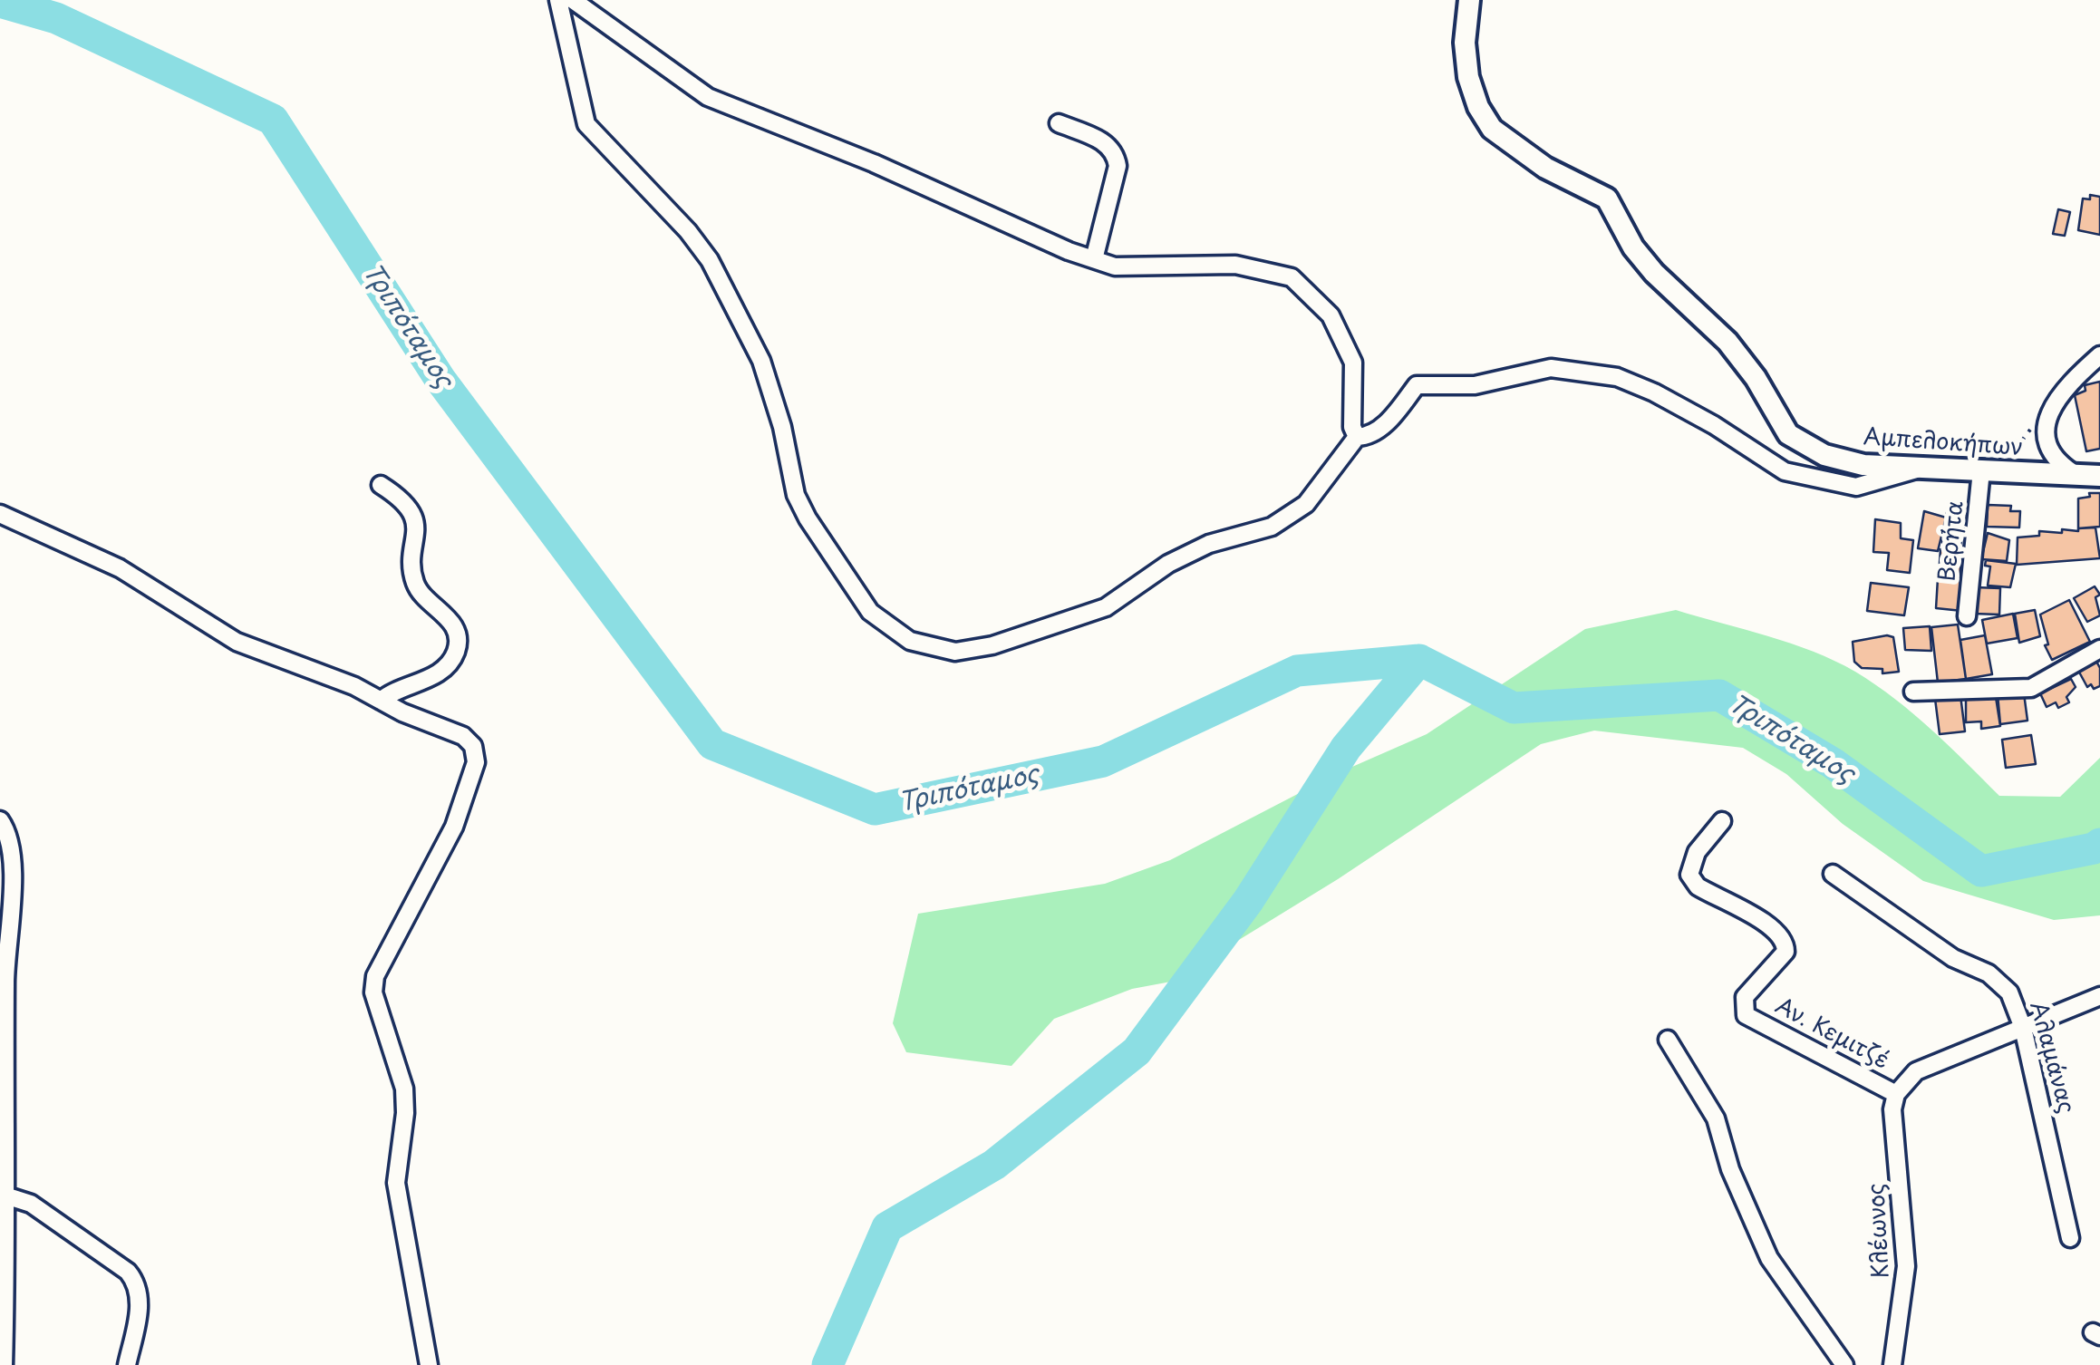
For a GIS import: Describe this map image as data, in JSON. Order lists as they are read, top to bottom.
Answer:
{
  "streets": {
    "street": [
      "Αμπελοκήπων",
      "Βερήτα",
      "Αν. Κεμιτζέ",
      "Αλαμάνας",
      "Κλέωνος"
    ]
  },
  "crossings": [
    ["Αμπελοκήπων", "Βερήτα"],
    ["Αν. Κεμιτζέ", "Κλέωνος"]
  ],
  "water": ["Τριπόταμος"]
}
